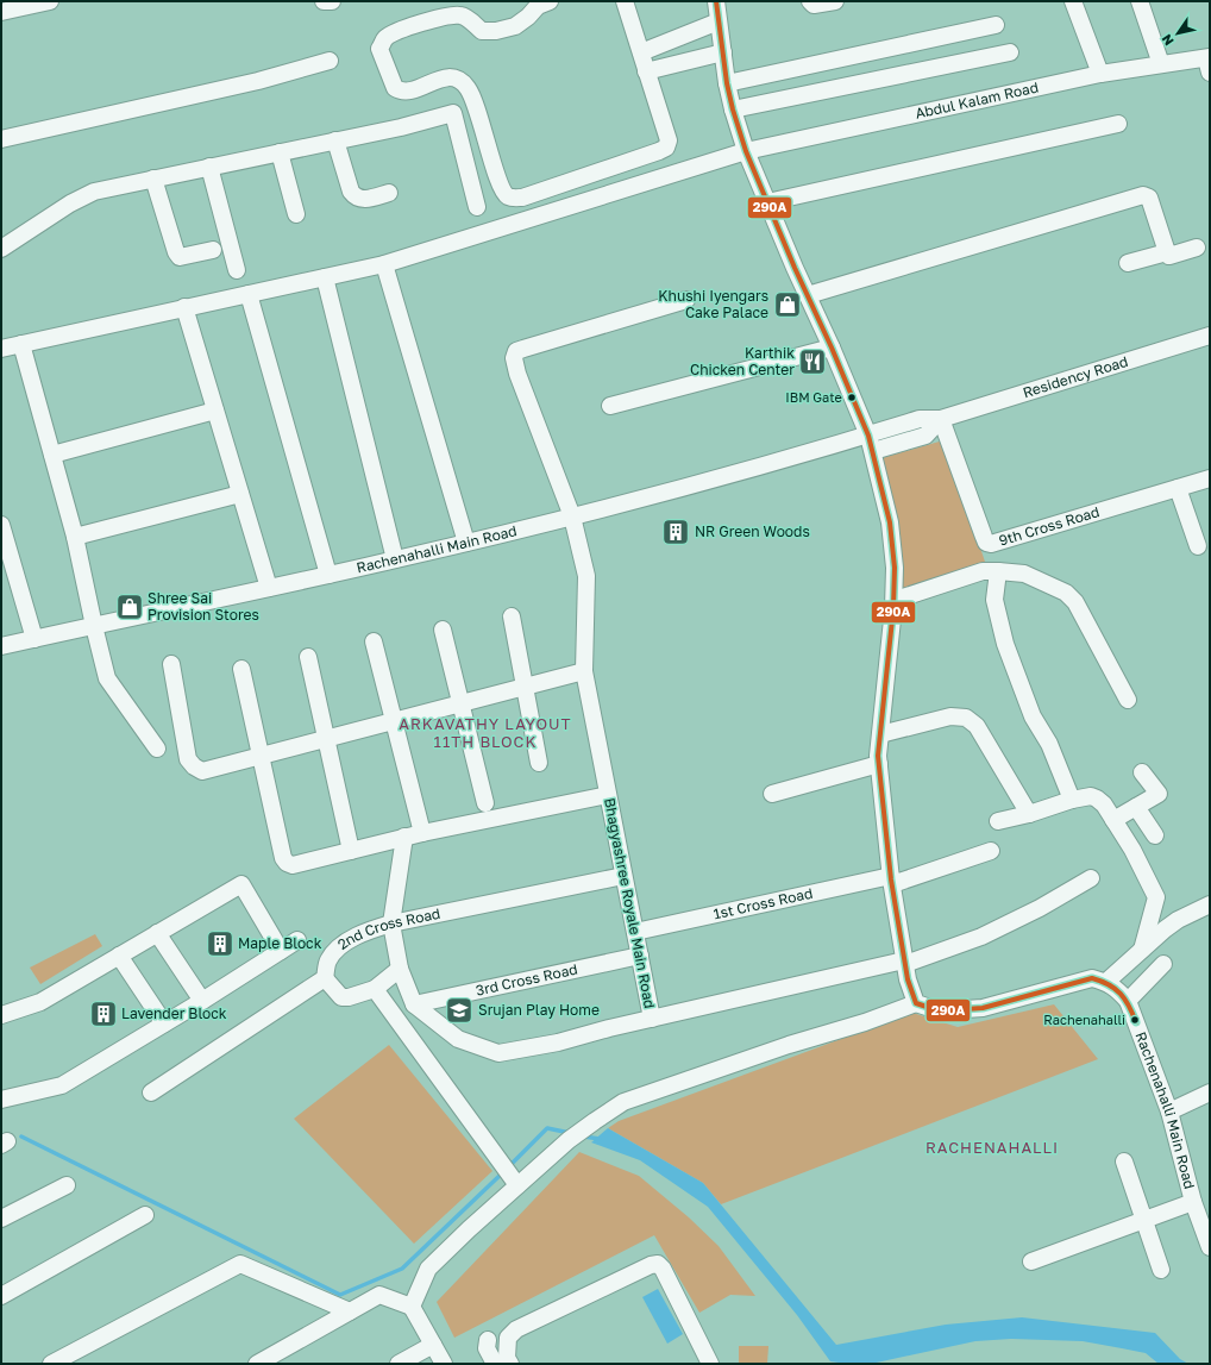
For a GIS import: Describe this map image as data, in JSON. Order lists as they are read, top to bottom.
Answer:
{
  "streets": {
    "street": [
      "Abdul Kalam Road",
      "Residency Road",
      "9th Cross Road",
      "Rachenahalli Main Road",
      "Bhagyashree Royale Main Road",
      "1st Cross Road",
      "2nd Cross Road",
      "3rd Cross Road"
    ]
  },
  "crossings": [
    ["Residency Road", "9th Cross Road"],
    ["Residency Road", "Rachenahalli Main Road"],
    ["Rachenahalli Main Road", "Bhagyashree Royale Main Road"],
    ["Bhagyashree Royale Main Road", "1st Cross Road"],
    ["Bhagyashree Royale Main Road", "2nd Cross Road"],
    ["Bhagyashree Royale Main Road", "3rd Cross Road"]
  ],
  "districts": ["ARKAVATHY LAYOUT 11TH BLOCK", "RACHENAHALLI"],
  "places": {
    "shop": ["Khushi Iyengars Cake Palace", "Shree Sai Provision Stores"],
    "restaurant": ["Karthik Chicken Center"],
    "other": ["IBM Gate", "Rachenahalli"],
    "building": ["NR Green Woods", "Maple Block", "Lavender Block"],
    "school or university": ["Srujan Play Home"]
  },
  "lines": ["transit line 290A"],
  "north": "bottom left"
}
